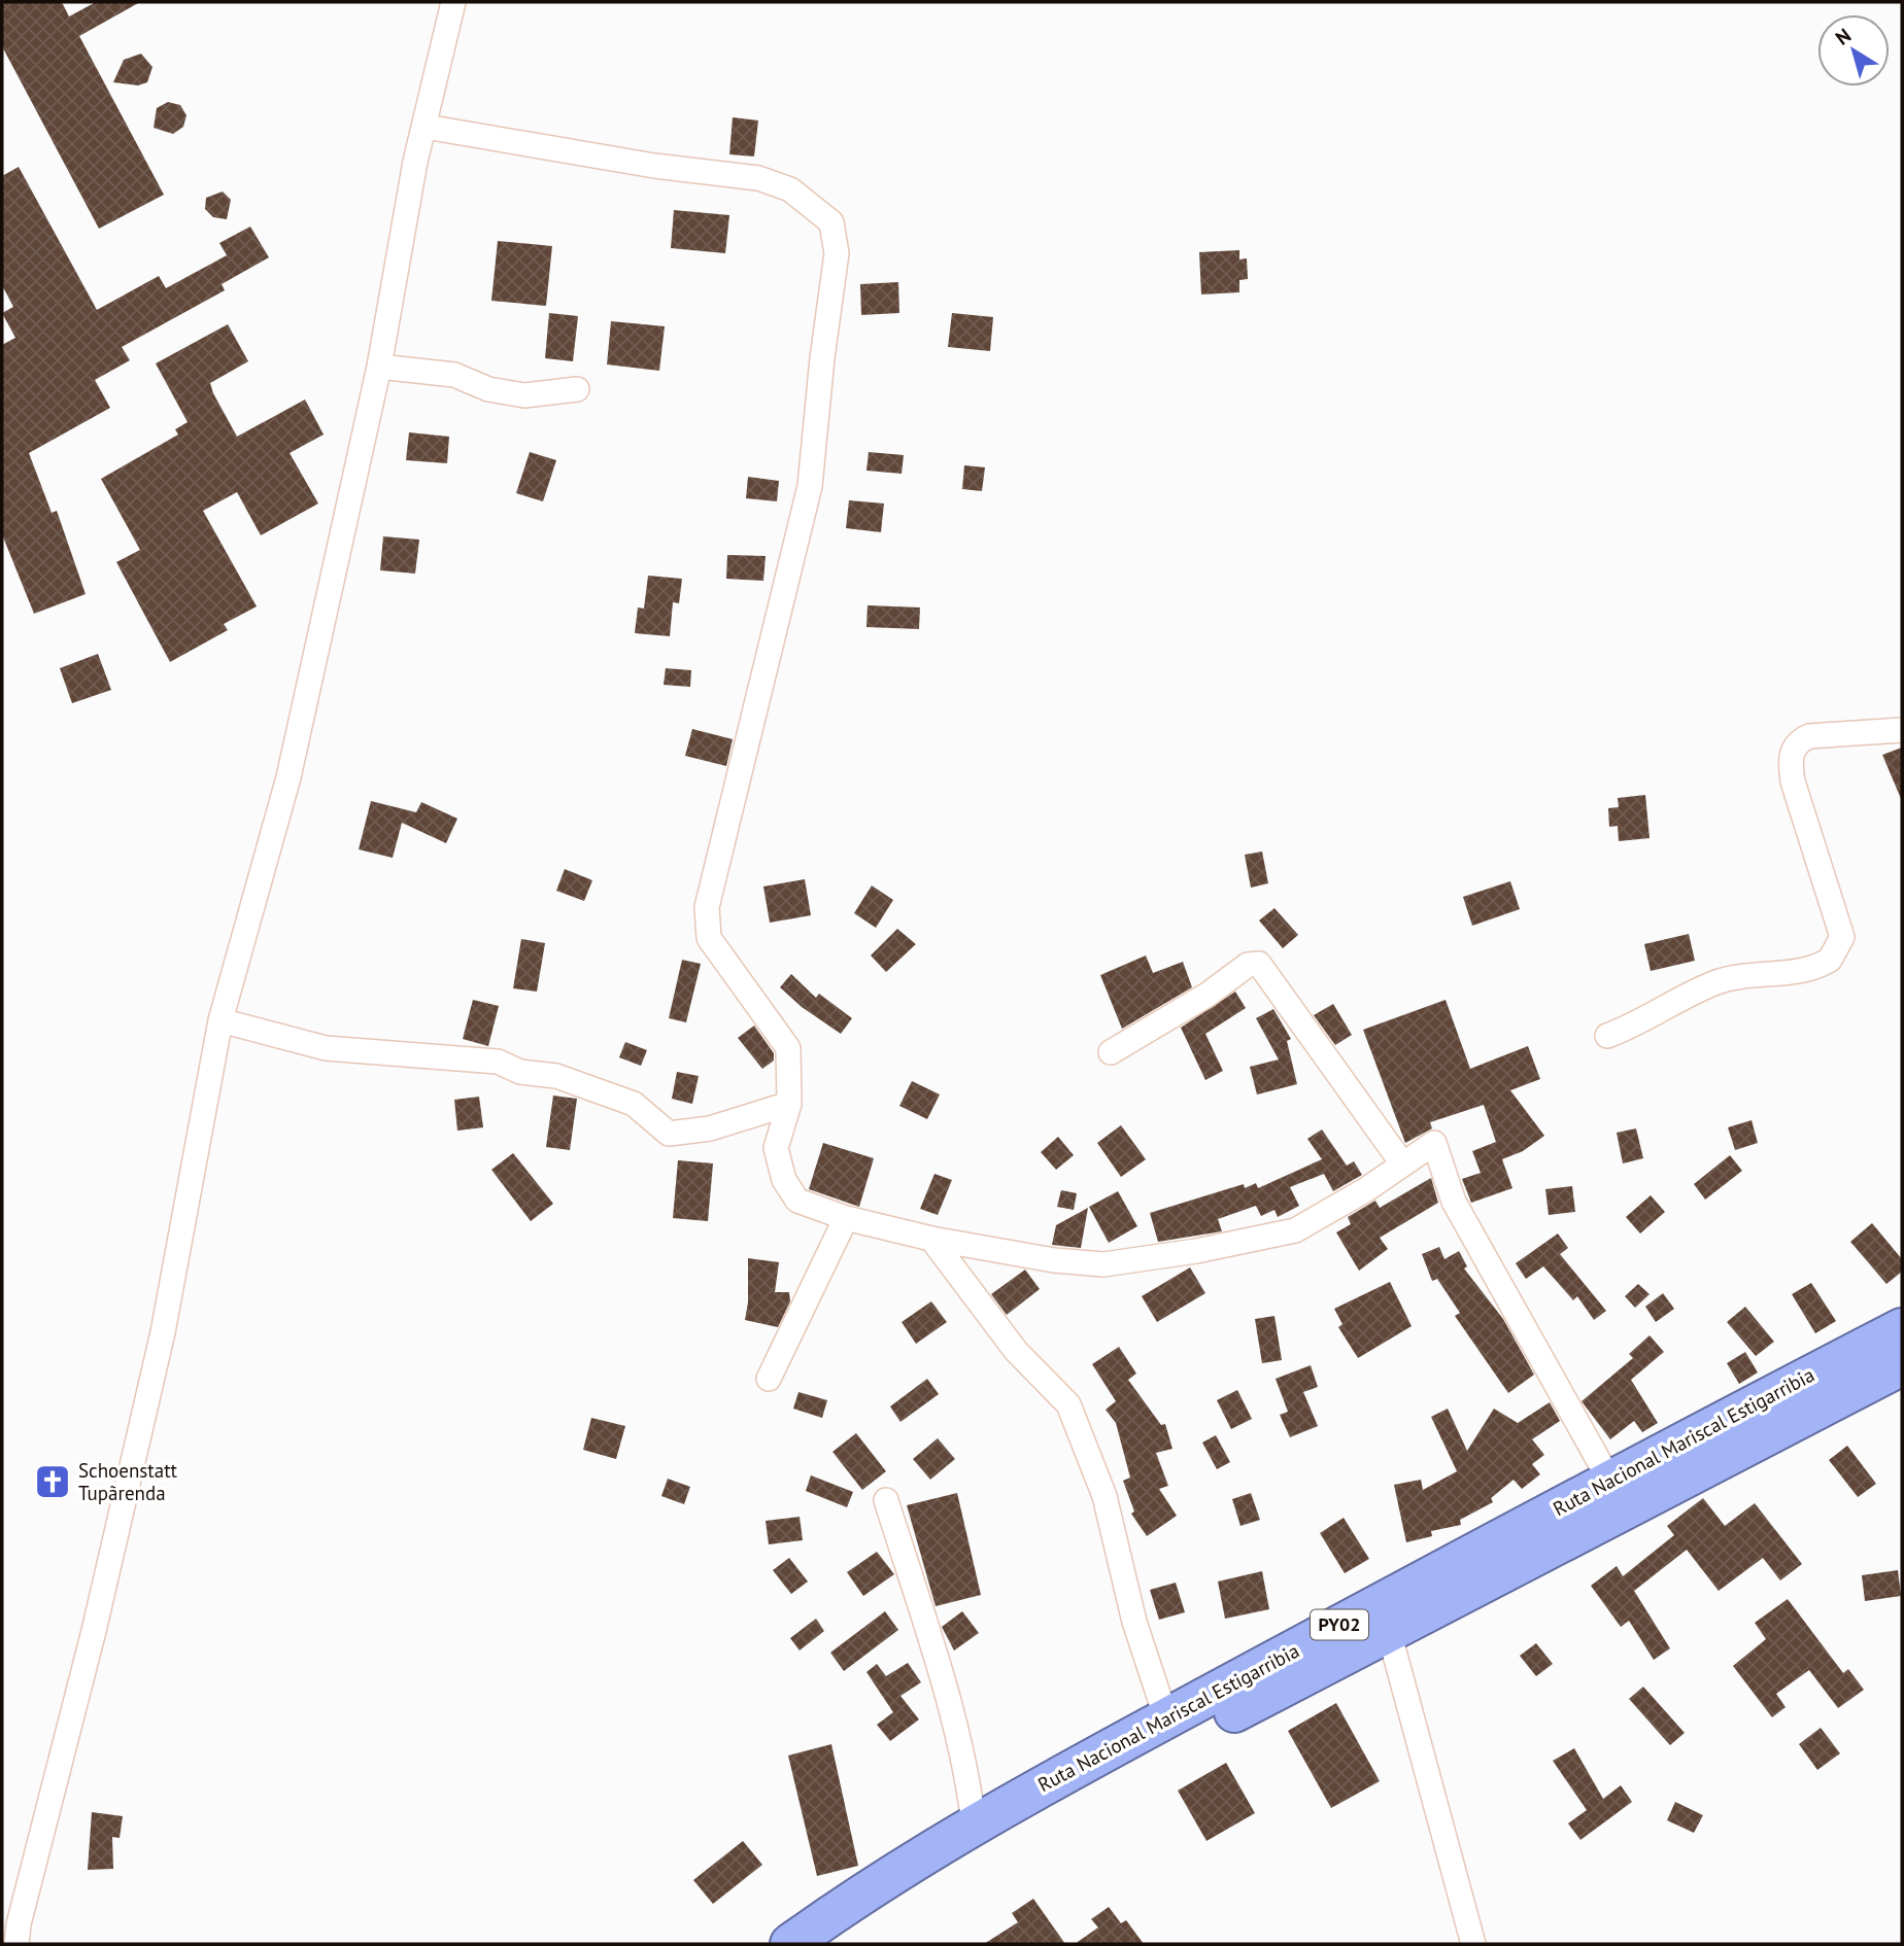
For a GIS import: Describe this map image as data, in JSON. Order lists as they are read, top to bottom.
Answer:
{
  "streets": {
    "highway": ["Ruta Nacional Mariscal Estigarribia", "PY02"]
  },
  "places": {
    "church": ["Schoenstatt Tupãrenda"]
  },
  "north": "top left"
}
